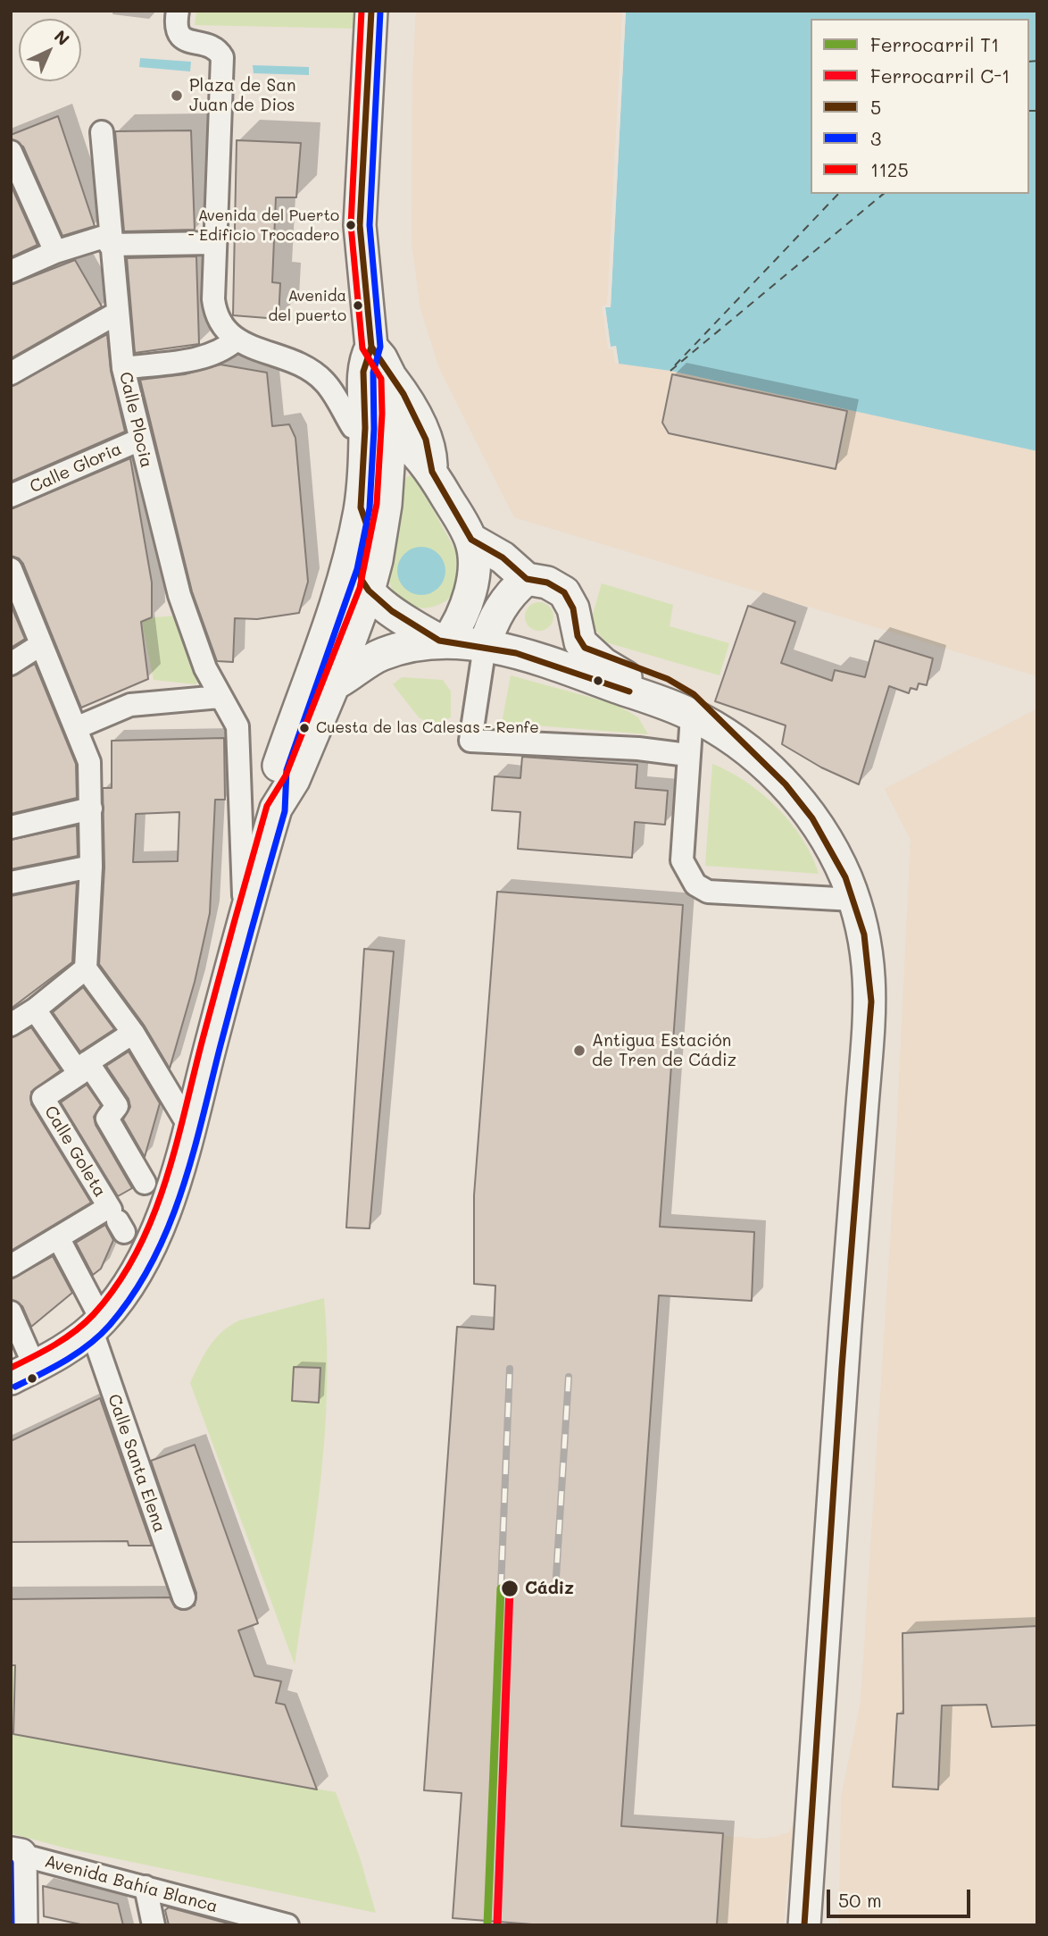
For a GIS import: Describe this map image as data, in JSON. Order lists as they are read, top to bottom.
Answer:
{
  "streets": {
    "street": [
      "Calle Plocia",
      "Calle Gloria",
      "Calle Goleta",
      "Calle Santa Elena",
      "Avenida Bahía Blanca"
    ]
  },
  "crossings": [
    ["Calle Plocia", "Calle Gloria"],
    ["Calle Goleta", "Calle Santa Elena"]
  ],
  "places": [
    "Plaza de San Juan de Dios",
    "Avenida del Puerto - Edificio Trocadero",
    "Avenida del puerto",
    "Cuesta de las Calesas - Renfe",
    "Antigua Estación de Tren de Cádiz",
    "Cádiz"
  ],
  "lines": [
    "transit line 5",
    "transit line 1125",
    "transit line 3",
    "rail line T1",
    "rail line C-1"
  ],
  "legend": [
    "Ferrocarril T1",
    "Ferrocarril C-1",
    "5",
    "3",
    "1125"
  ],
  "scale_bar": "50 m",
  "north": "top right"
}
